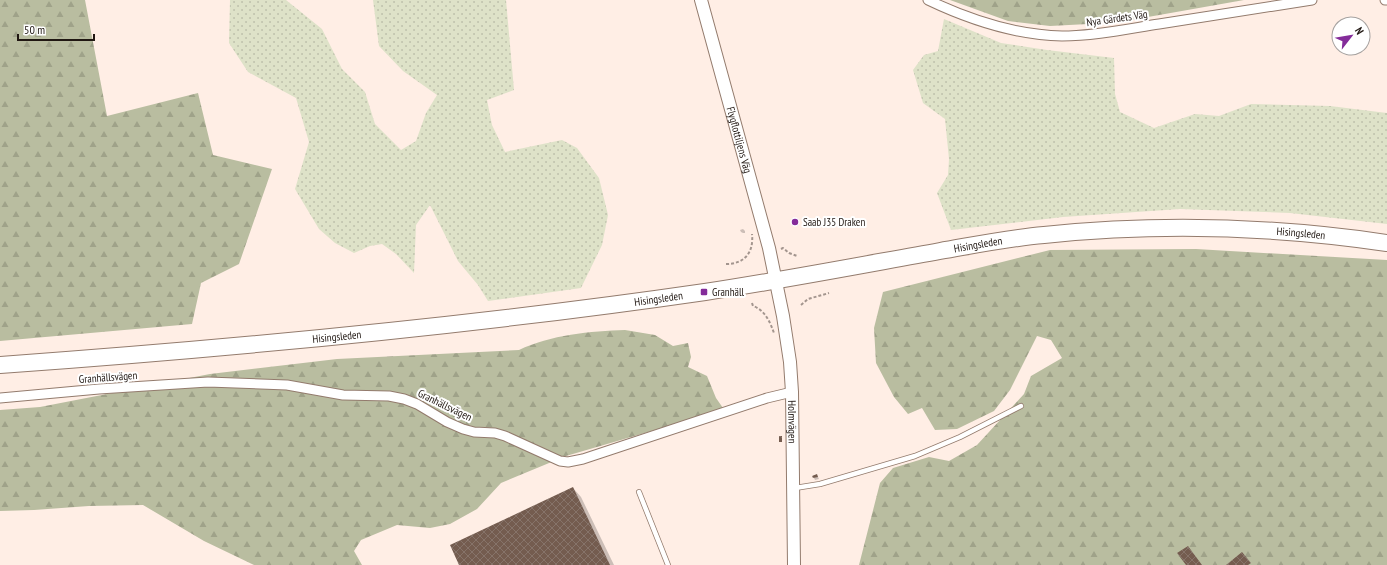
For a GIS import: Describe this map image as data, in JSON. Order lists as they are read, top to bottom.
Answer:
{
  "streets": {
    "highway": ["Hisingsleden"],
    "street": [
      "Nya Gärdets Väg",
      "Flygflottiljens Väg",
      "Granhällsvägen",
      "Holmvägen"
    ]
  },
  "crossings": [
    ["Flygflottiljens Väg", "Hisingsleden"],
    ["Flygflottiljens Väg", "Holmvägen"],
    ["Hisingsleden", "Holmvägen"],
    ["Granhällsvägen", "Holmvägen"]
  ],
  "places": {
    "other": ["Saab J35 Draken"],
    "transit": ["Granhäll"]
  },
  "scale_bar": "50 m",
  "north": "top right"
}
